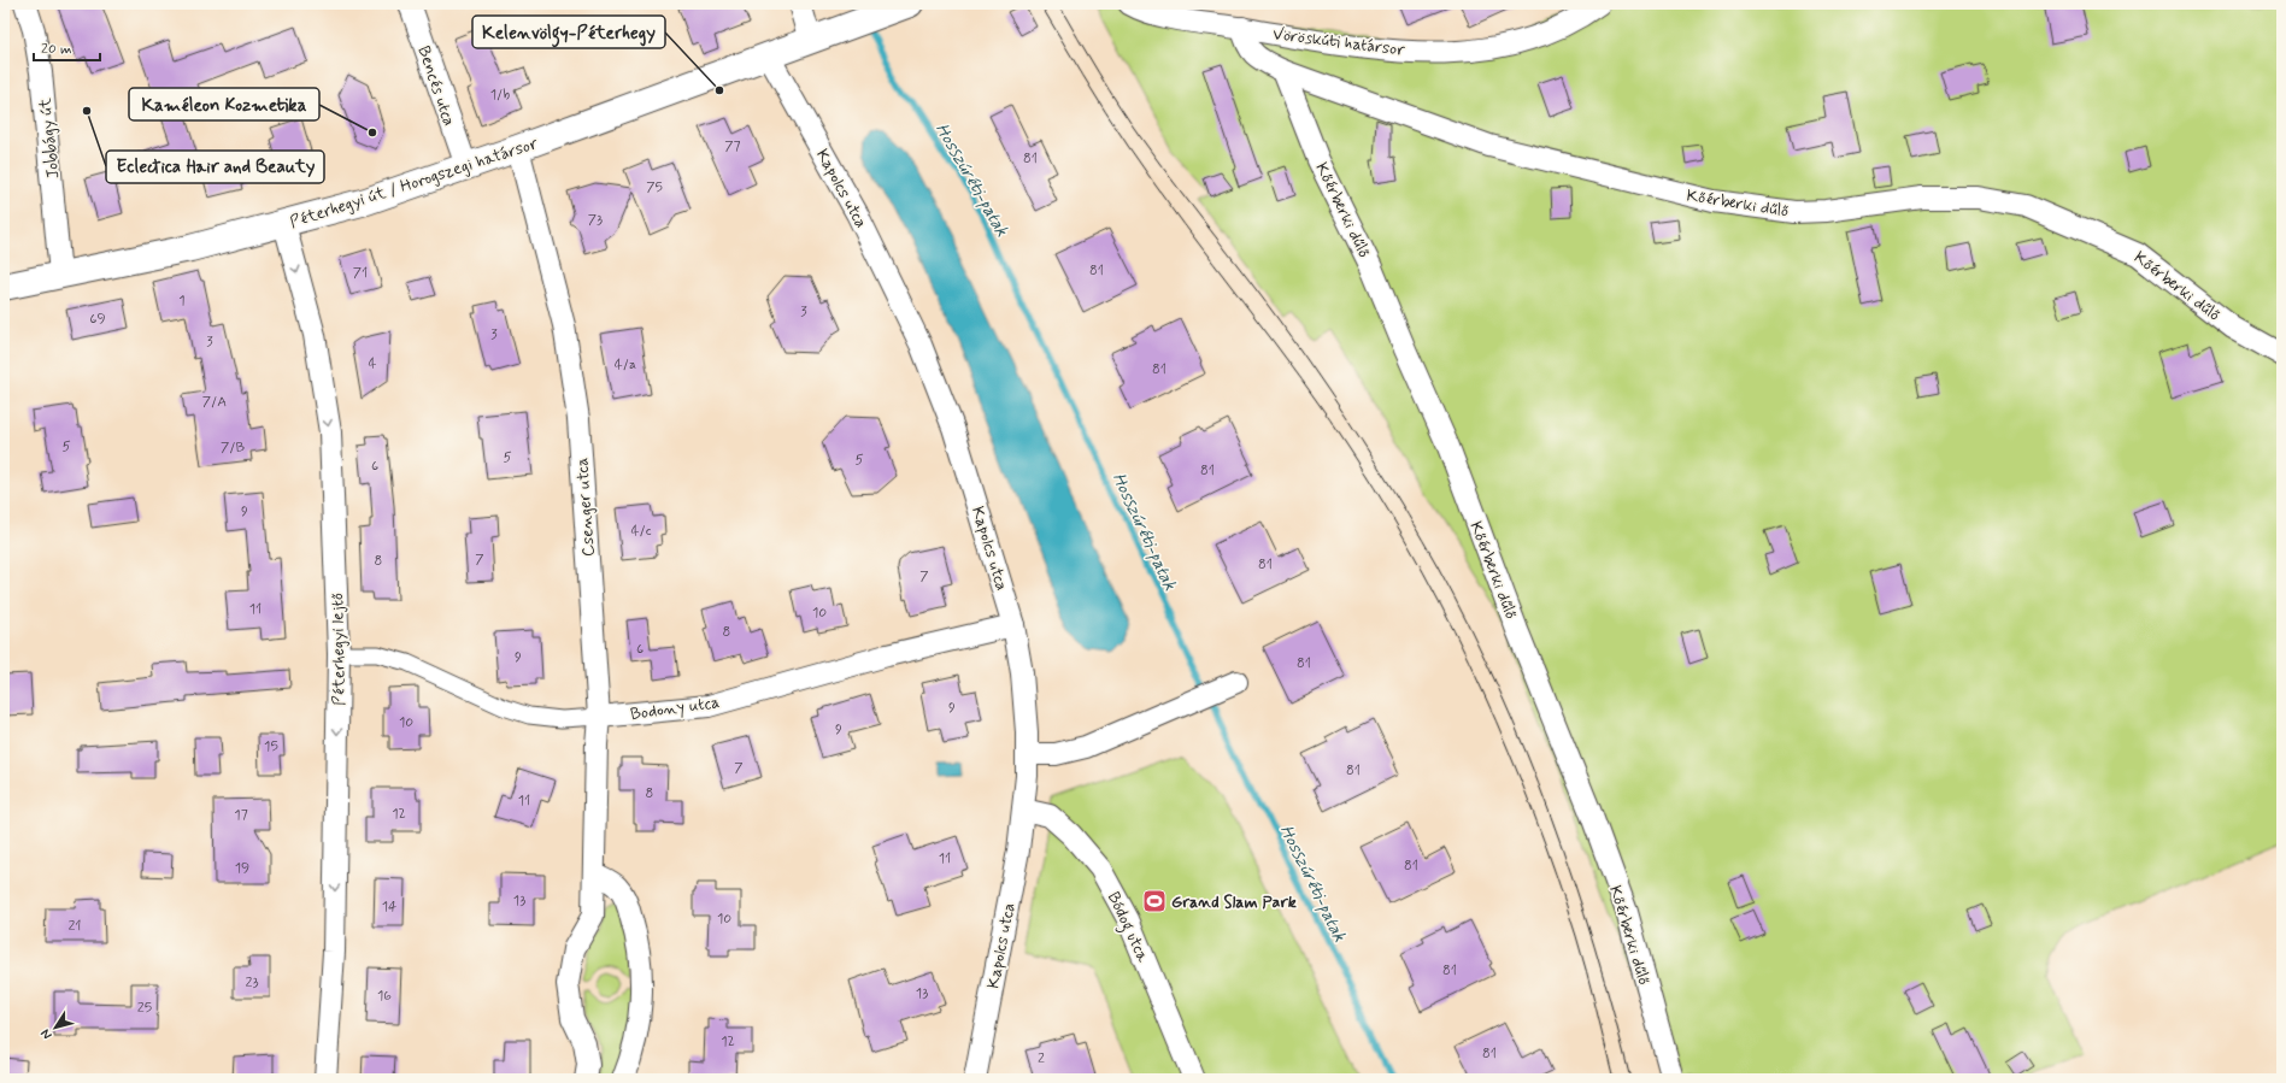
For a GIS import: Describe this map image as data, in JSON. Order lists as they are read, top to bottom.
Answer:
{
  "streets": {
    "street": [
      "Vöröskúti határsor",
      "Bencés utca",
      "Jobbágy út",
      "Péterhegyi út / Horogszegi határsor",
      "Kapolcs utca",
      "Kőérberki dűlő",
      "Csenger utca",
      "Péterhegyi lejtő",
      "Bodony utca",
      "Bódog utca"
    ]
  },
  "crossings": [
    ["Vöröskúti határsor", "Kőérberki dűlő"],
    ["Bencés utca", "Péterhegyi út / Horogszegi határsor"],
    ["Jobbágy út", "Péterhegyi út / Horogszegi határsor"],
    ["Péterhegyi út / Horogszegi határsor", "Kapolcs utca"],
    ["Péterhegyi út / Horogszegi határsor", "Csenger utca"],
    ["Péterhegyi út / Horogszegi határsor", "Péterhegyi lejtő"],
    ["Kapolcs utca", "Bodony utca"],
    ["Kapolcs utca", "Bódog utca"],
    ["Csenger utca", "Bodony utca"],
    ["Péterhegyi lejtő", "Bodony utca"]
  ],
  "one_way": ["Péterhegyi lejtő"],
  "water": ["Hosszúréti-patak"],
  "places": {
    "other": ["Kelenvölgy-Péterhegy", "Eclectica Hair and Beauty", "Kaméleon Kozmetika"],
    "sports": ["Grand Slam Park"]
  },
  "house_numbers": [
    "1/b",
    "77",
    "81",
    "75",
    "73",
    "81",
    "71",
    "1",
    "3",
    "69",
    "3",
    "3",
    "4",
    "4/a",
    "81",
    "7/A",
    "5",
    "7/B",
    "5",
    "5",
    "6",
    "81",
    "9",
    "4/c",
    "7",
    "8",
    "81",
    "7",
    "11",
    "10",
    "8",
    "6",
    "9",
    "81",
    "9",
    "10",
    "9",
    "15",
    "7",
    "81",
    "8",
    "11",
    "12",
    "17",
    "11",
    "81",
    "19",
    "13",
    "14",
    "10",
    "21",
    "81",
    "23",
    "13",
    "16",
    "25",
    "12",
    "81",
    "2"
  ],
  "scale_bar": "20 m",
  "north": "bottom left"
}
